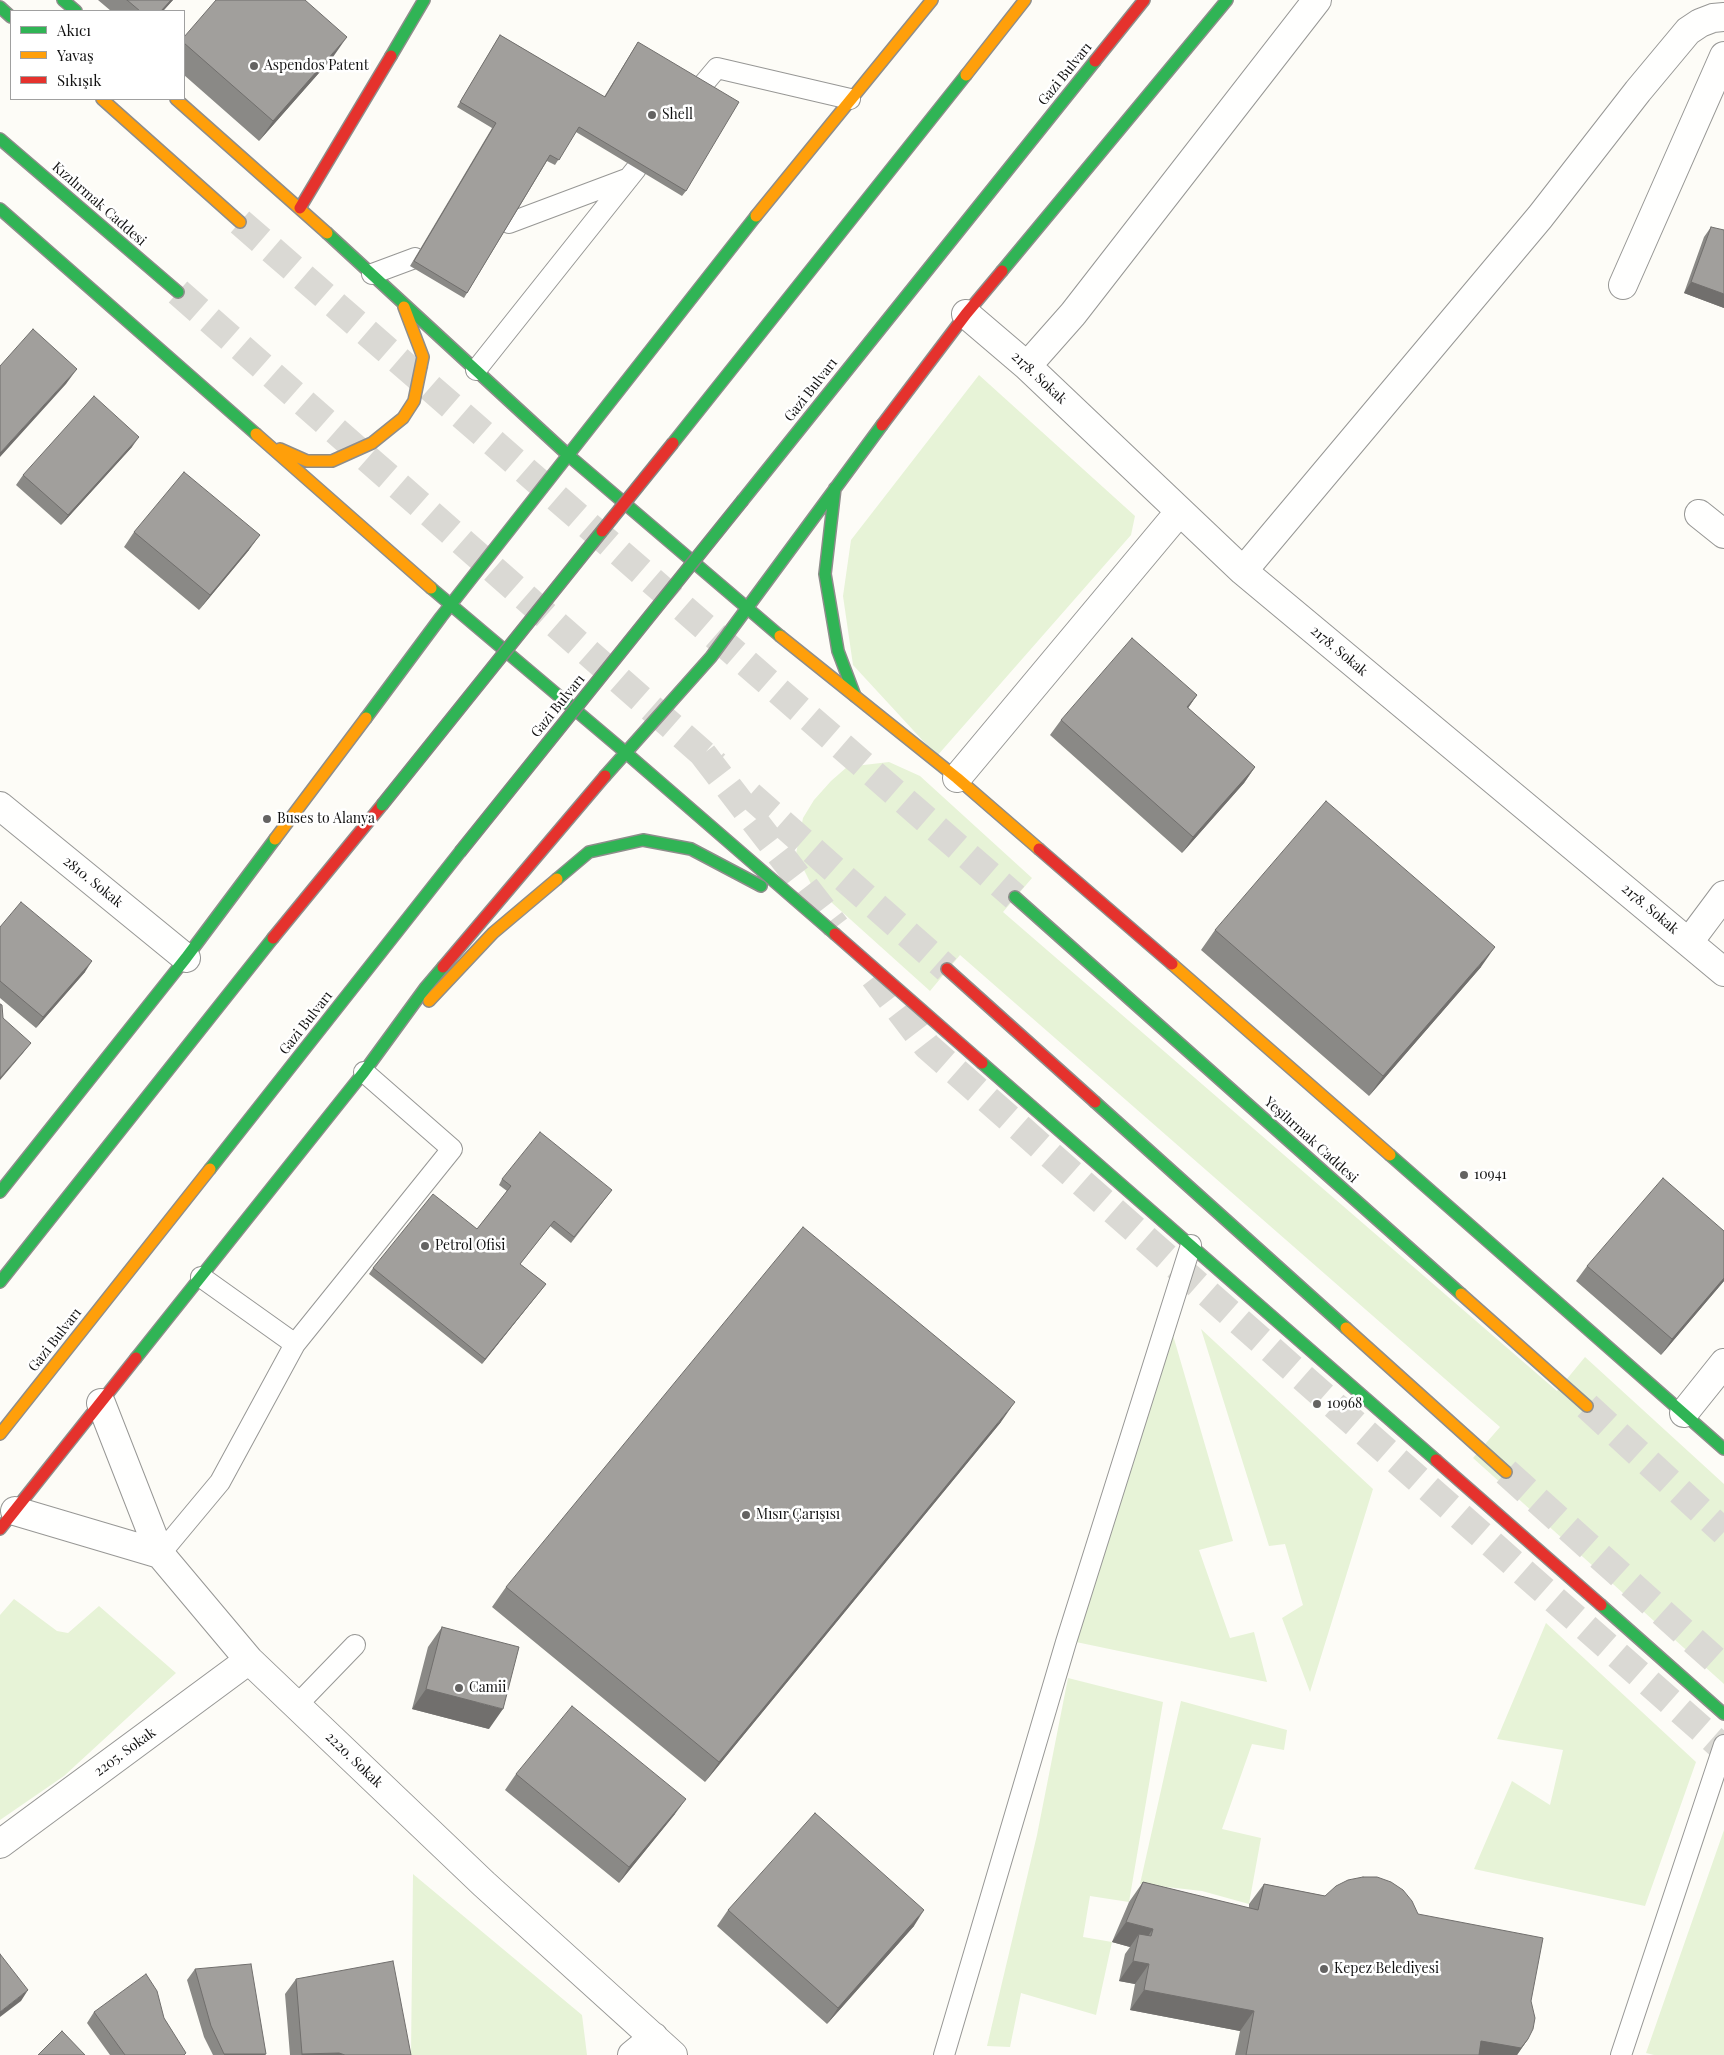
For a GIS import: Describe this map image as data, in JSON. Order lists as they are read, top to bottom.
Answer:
{
  "streets": {
    "main road": ["Gazi Bulvarı", "Kızılırmak Caddesi", "Yeşilırmak Caddesi"],
    "street": [
      "2178. Sokak",
      "2810. Sokak",
      "2205. Sokak",
      "2220. Sokak"
    ]
  },
  "crossings": [
    ["2205. Sokak", "2220. Sokak"]
  ],
  "places": [
    "Aspendos Patent",
    "Shell",
    "Buses to Alanya",
    "10941",
    "Petrol Ofisi",
    "10968",
    "Mısır Çarışısı",
    "Camii",
    "Kepez Belediyesi"
  ],
  "legend": ["Akıcı", "Yavaş", "Sıkışık"]
}
